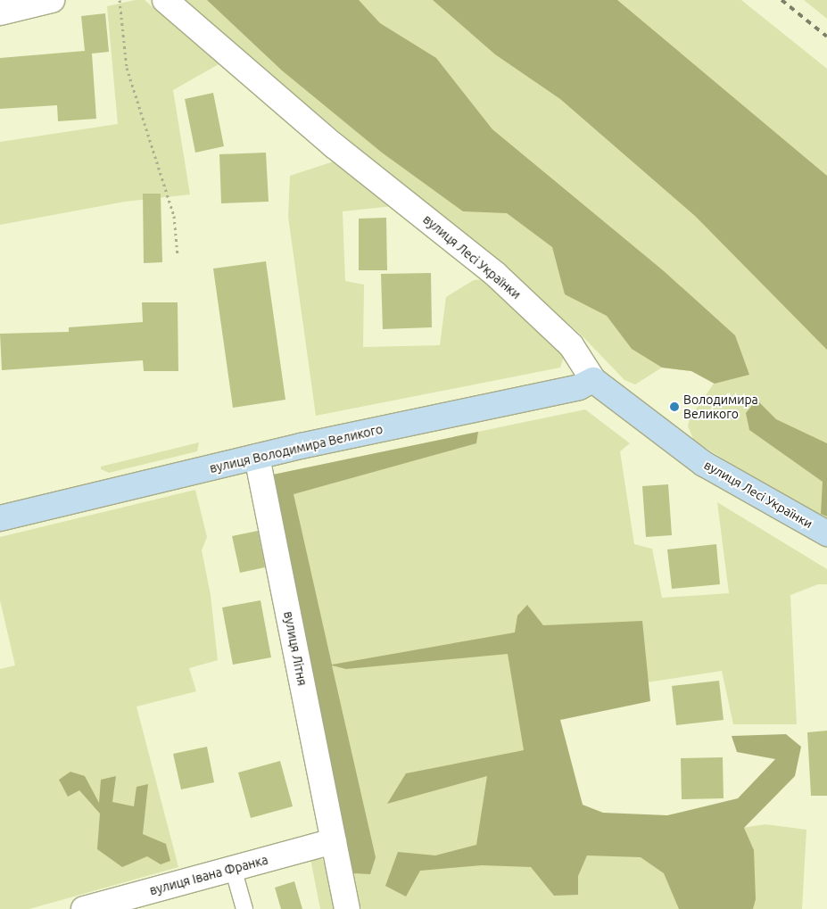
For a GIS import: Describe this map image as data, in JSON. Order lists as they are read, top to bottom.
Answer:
{
  "streets": {
    "main road": ["вулиця Лесі Українки", "вулиця Володимира Великого"],
    "street": ["вулиця Літня", "вулиця Івана Франка"]
  },
  "crossings": [
    ["вулиця Лесі Українки", "вулиця Володимира Великого"],
    ["вулиця Володимира Великого", "вулиця Літня"],
    ["вулиця Літня", "вулиця Івана Франка"]
  ],
  "places": ["Володимира Великого"]
}
